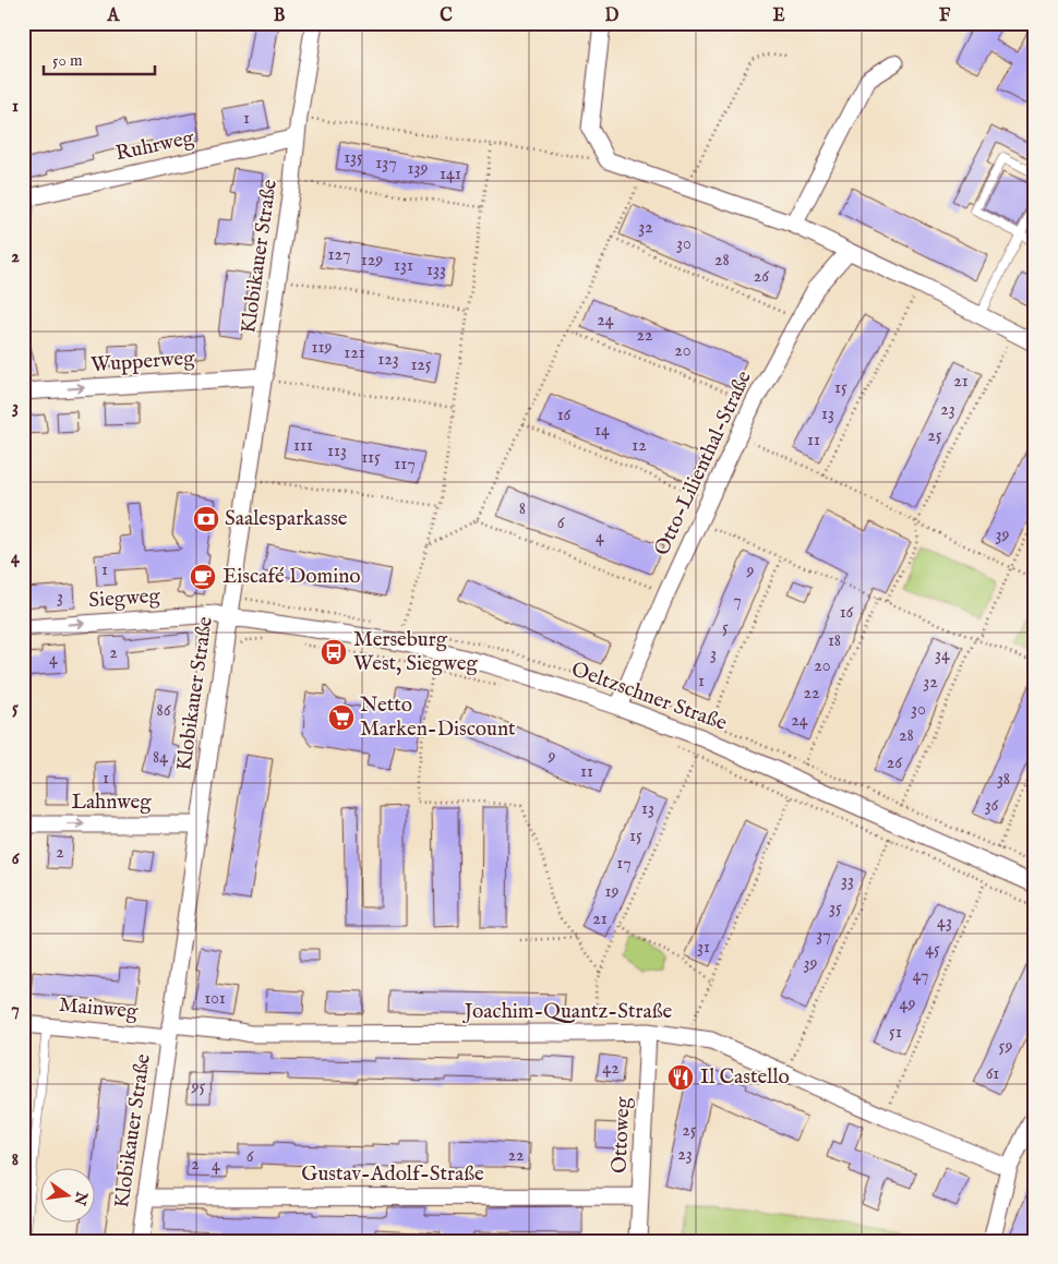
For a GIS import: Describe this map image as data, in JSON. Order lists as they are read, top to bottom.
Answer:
{
  "streets": {
    "street": [
      "Ruhrweg",
      "Klobikauer Straße",
      "Wupperweg",
      "Otto-Lilienthal-Straße",
      "Siegweg",
      "Oeltzschner Straße",
      "Lahnweg",
      "Mainweg",
      "Joachim-Quantz-Straße",
      "Ottoweg",
      "Gustav-Adolf-Straße"
    ]
  },
  "crossings": [
    ["Ruhrweg", "Klobikauer Straße"],
    ["Klobikauer Straße", "Wupperweg"],
    ["Klobikauer Straße", "Siegweg"],
    ["Klobikauer Straße", "Oeltzschner Straße"],
    ["Klobikauer Straße", "Lahnweg"],
    ["Klobikauer Straße", "Mainweg"],
    ["Klobikauer Straße", "Joachim-Quantz-Straße"],
    ["Klobikauer Straße", "Gustav-Adolf-Straße"],
    ["Otto-Lilienthal-Straße", "Oeltzschner Straße"],
    ["Siegweg", "Oeltzschner Straße"],
    ["Mainweg", "Joachim-Quantz-Straße"],
    ["Joachim-Quantz-Straße", "Ottoweg"],
    ["Ottoweg", "Gustav-Adolf-Straße"]
  ],
  "one_way": ["Wupperweg", "Siegweg", "Lahnweg"],
  "places": {
    "bank": ["Saalesparkasse"],
    "cafe": ["Eiscafé Domino"],
    "bus stop": ["Merseburg West, Siegweg"],
    "supermarket": ["Netto Marken-Discount"],
    "restaurant": ["Il Castello"]
  },
  "house_numbers": [
    "1",
    "135",
    "137",
    "139",
    "141",
    "32",
    "30",
    "127",
    "129",
    "28",
    "131",
    "133",
    "26",
    "24",
    "22",
    "119",
    "20",
    "121",
    "123",
    "125",
    "21",
    "15",
    "23",
    "13",
    "16",
    "14",
    "25",
    "11",
    "111",
    "12",
    "113",
    "115",
    "117",
    "8",
    "6",
    "39",
    "4",
    "1",
    "9",
    "3",
    "7",
    "16",
    "5",
    "18",
    "2",
    "3",
    "34",
    "4",
    "20",
    "1",
    "32",
    "22",
    "30",
    "86",
    "24",
    "28",
    "9",
    "84",
    "26",
    "11",
    "1",
    "38",
    "36",
    "13",
    "15",
    "2",
    "17",
    "33",
    "19",
    "35",
    "21",
    "43",
    "37",
    "31",
    "45",
    "39",
    "47",
    "101",
    "49",
    "51",
    "59",
    "42",
    "61",
    "95",
    "25",
    "23",
    "22",
    "6",
    "2",
    "4"
  ],
  "scale_bar": "50 m",
  "north": "right",
  "grid": {
    "columns": [
      "A",
      "B",
      "C",
      "D",
      "E",
      "F"
    ],
    "rows": [
      "1",
      "2",
      "3",
      "4",
      "5",
      "6",
      "7",
      "8"
    ]
  }
}
